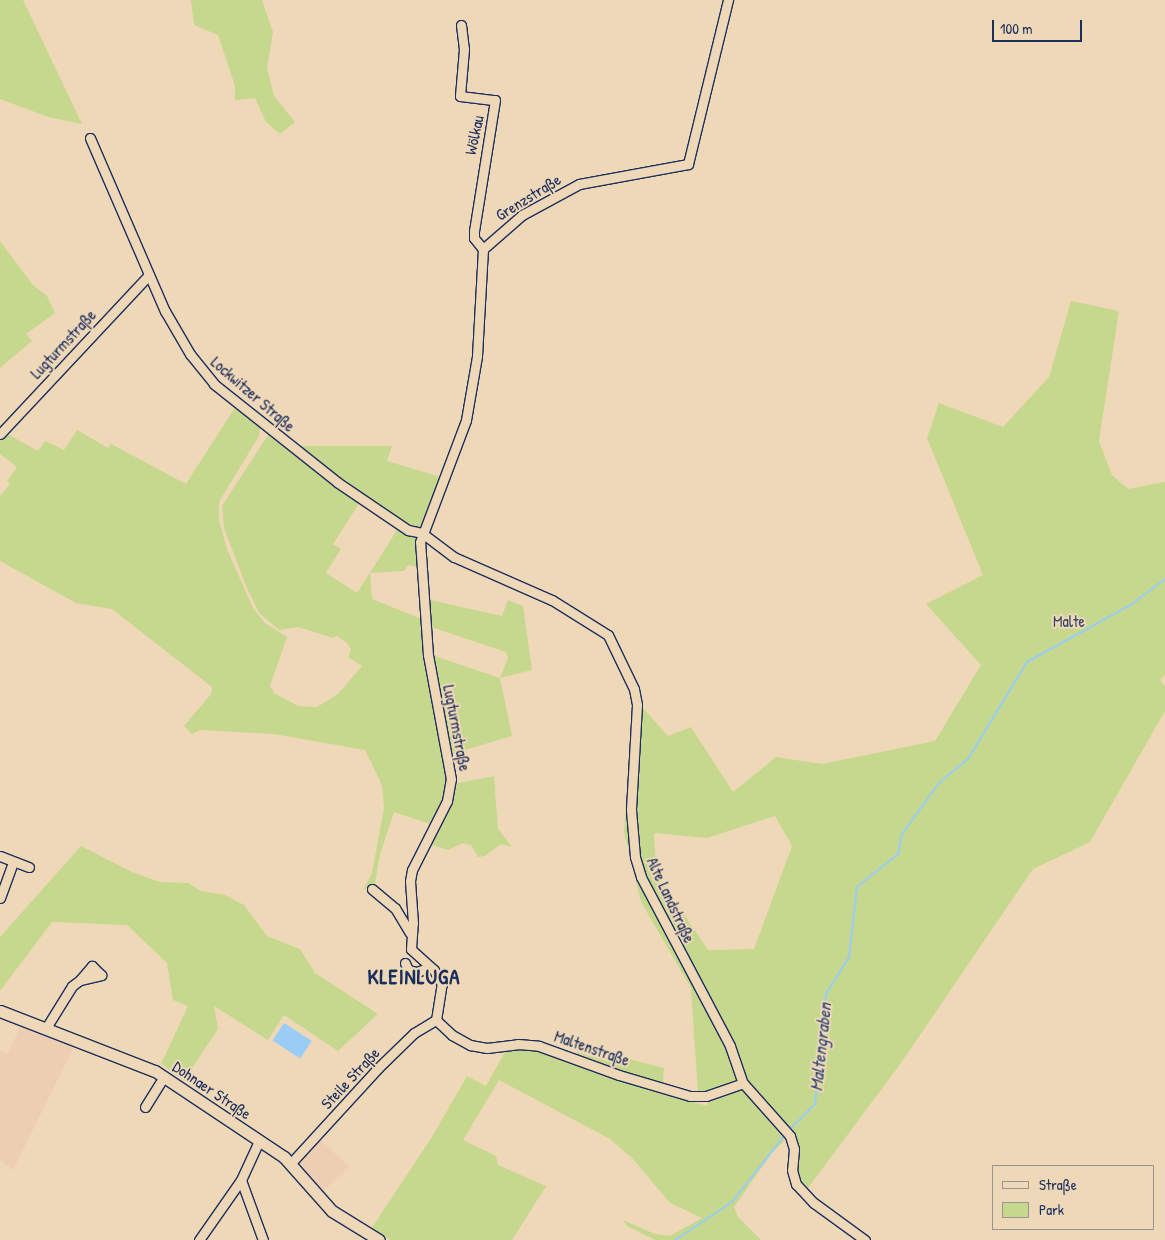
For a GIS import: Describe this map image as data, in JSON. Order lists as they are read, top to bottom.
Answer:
{
  "streets": {
    "main road": ["Dohnaer Straße"],
    "street": [
      "Wölkau",
      "Grenzstraße",
      "Lugturmstraße",
      "Lockwitzer Straße",
      "Alte Landstraße",
      "Maltenstraße",
      "Steile Straße"
    ]
  },
  "crossings": [
    ["Wölkau", "Grenzstraße"],
    ["Lugturmstraße", "Lockwitzer Straße"],
    ["Lugturmstraße", "Alte Landstraße"],
    ["Lockwitzer Straße", "Alte Landstraße"],
    ["Alte Landstraße", "Maltenstraße"],
    ["Maltenstraße", "Steile Straße"],
    ["Steile Straße", "Dohnaer Straße"]
  ],
  "districts": ["KLEINLUGA"],
  "water": ["Maltengraben"],
  "parks": ["Malte"],
  "legend": ["Straße", "Park"],
  "scale_bar": "100 m"
}
